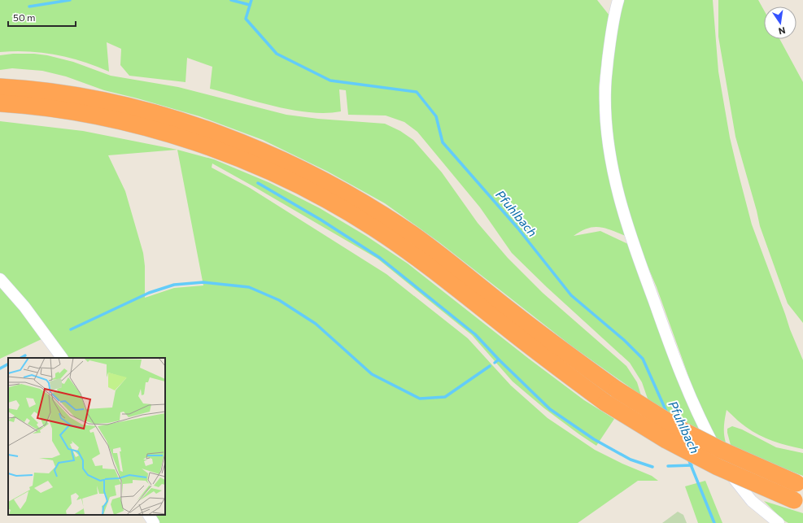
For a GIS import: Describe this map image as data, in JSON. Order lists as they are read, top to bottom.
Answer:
{
  "water": ["Pfuhlbach"],
  "scale_bar": "50 m",
  "north": "bottom"
}
